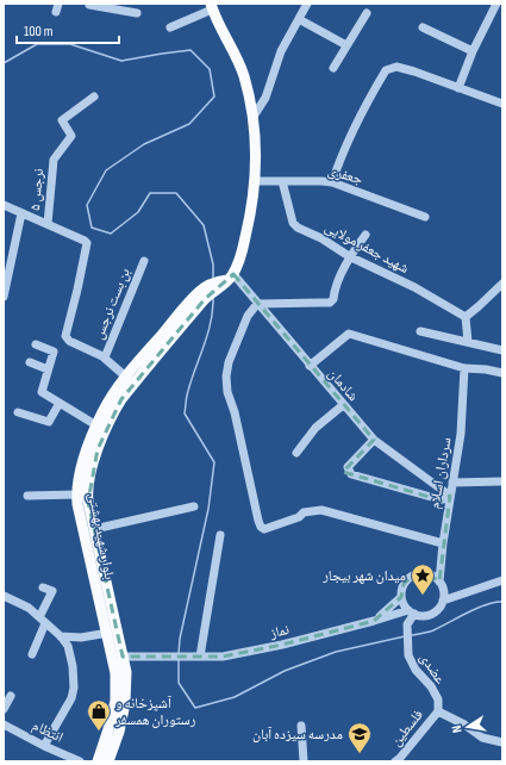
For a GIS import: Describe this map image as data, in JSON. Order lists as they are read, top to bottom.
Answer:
{
  "streets": {
    "main road": ["بلوار شهید بهشتی"],
    "street": [
      "جعفری",
      "نرجس ۵",
      "شهید جعفر مولایی",
      "بن بست نرجس",
      "شادمان",
      "سرداران اسلام",
      "نماز",
      "عضدی",
      "فلسطین",
      "انتظام"
    ]
  },
  "crossings": [
    ["جعفری", "شهید جعفر مولایی"],
    ["شادمان", "سرداران اسلام"],
    ["شادمان", "بلوار شهید بهشتی"],
    ["سرداران اسلام", "نماز"],
    ["سرداران اسلام", "عضدی"],
    ["بلوار شهید بهشتی", "نماز"],
    ["نماز", "عضدی"],
    ["عضدی", "فلسطین"]
  ],
  "places": {
    "place": ["میدان شهر بیجار"],
    "shop": ["آشپزخانه و رستوران همسفر"],
    "school or university": ["مدرسه سیزده آبان"]
  },
  "scale_bar": "100 m",
  "north": "left"
}
